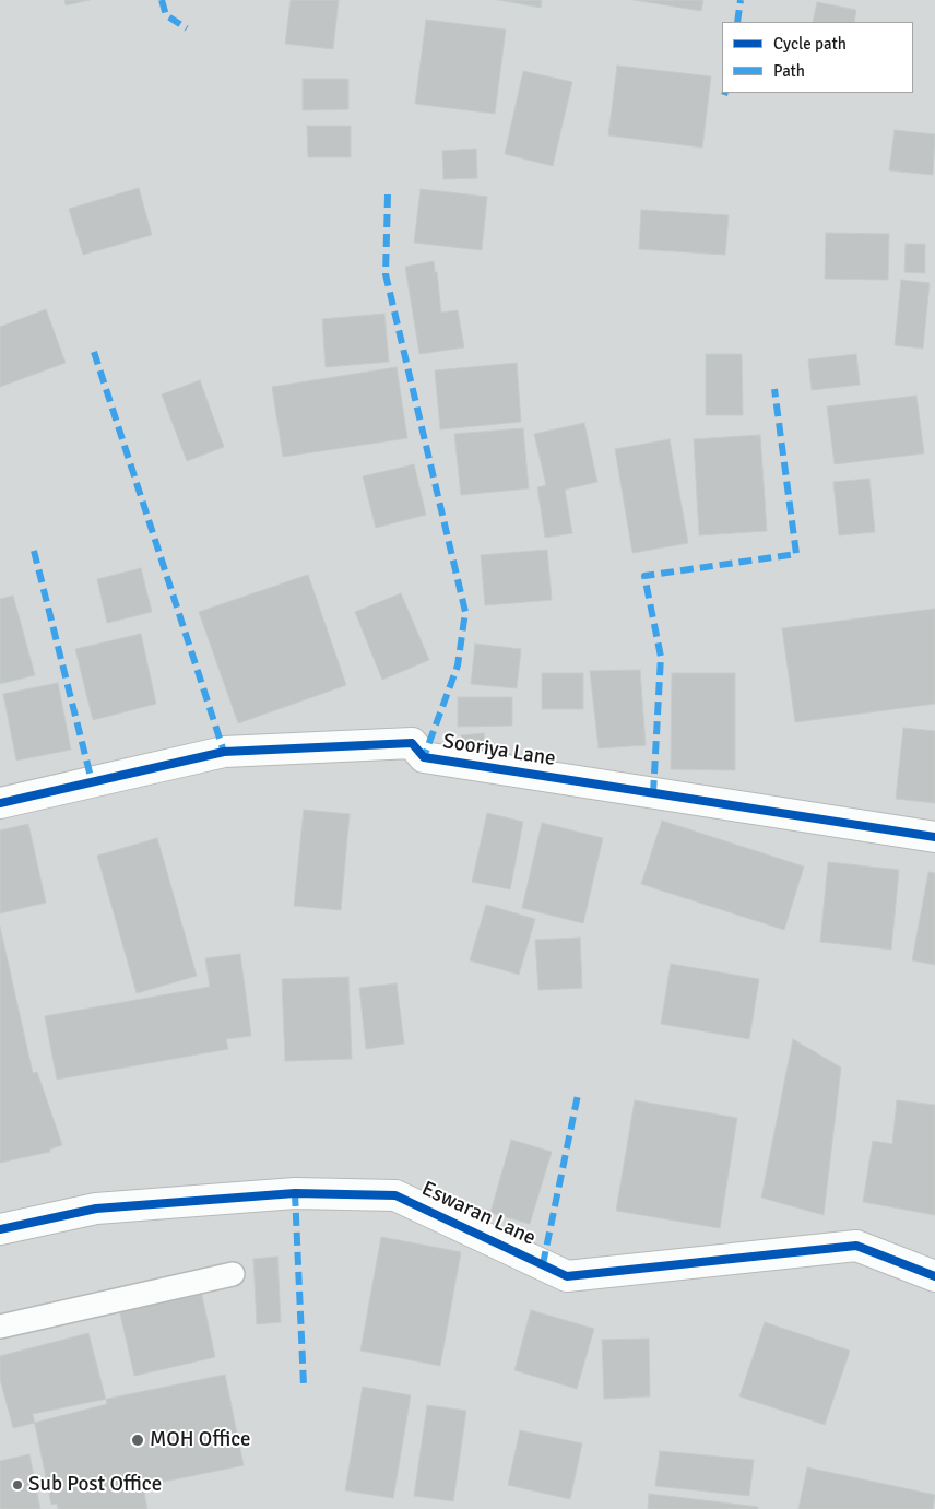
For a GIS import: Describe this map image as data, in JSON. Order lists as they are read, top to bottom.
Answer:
{
  "streets": {
    "street": ["Sooriya Lane", "Eswaran Lane"]
  },
  "places": ["MOH Office", "Sub Post Office"],
  "legend": ["Cycle path", "Path"]
}
